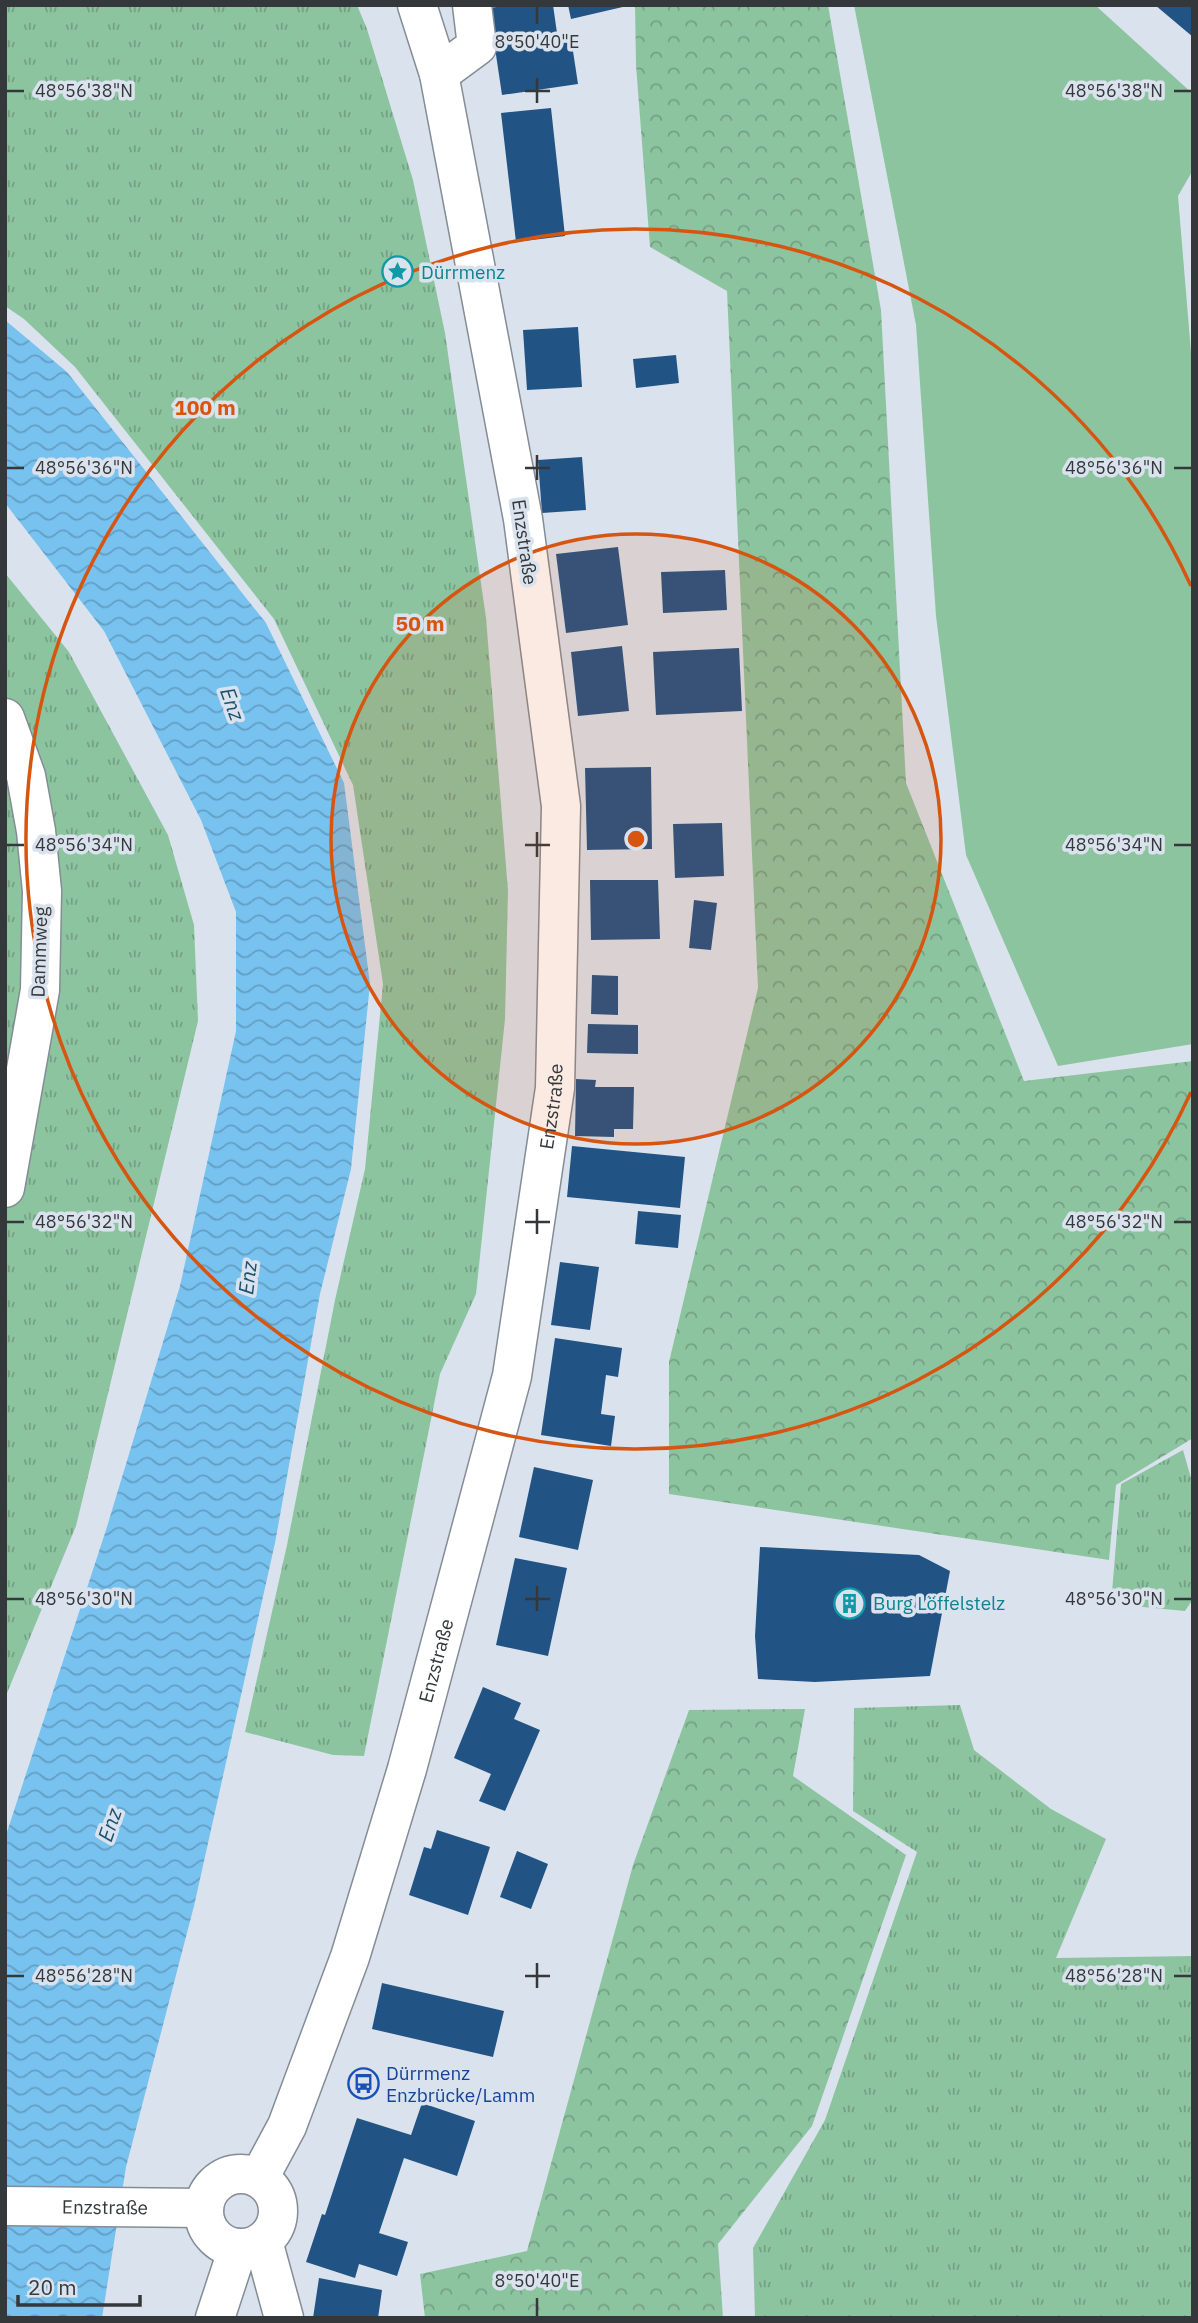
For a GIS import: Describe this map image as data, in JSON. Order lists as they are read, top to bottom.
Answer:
{
  "streets": {
    "main road": ["Enzstraße", "Dammweg"]
  },
  "water": ["Enz"],
  "places": {
    "place": ["Dürrmenz"],
    "building": ["Burg Löffelstelz"],
    "bus stop": ["Dürrmenz Enzbrücke/Lamm"]
  },
  "scale_bar": "20 m",
  "coordinates": [
    "8°50'40\"E",
    "48°56'38\"N",
    "48°56'36\"N",
    "48°56'34\"N",
    "48°56'32\"N",
    "48°56'30\"N",
    "48°56'28\"N"
  ],
  "rings": ["100 m", "50 m"]
}
